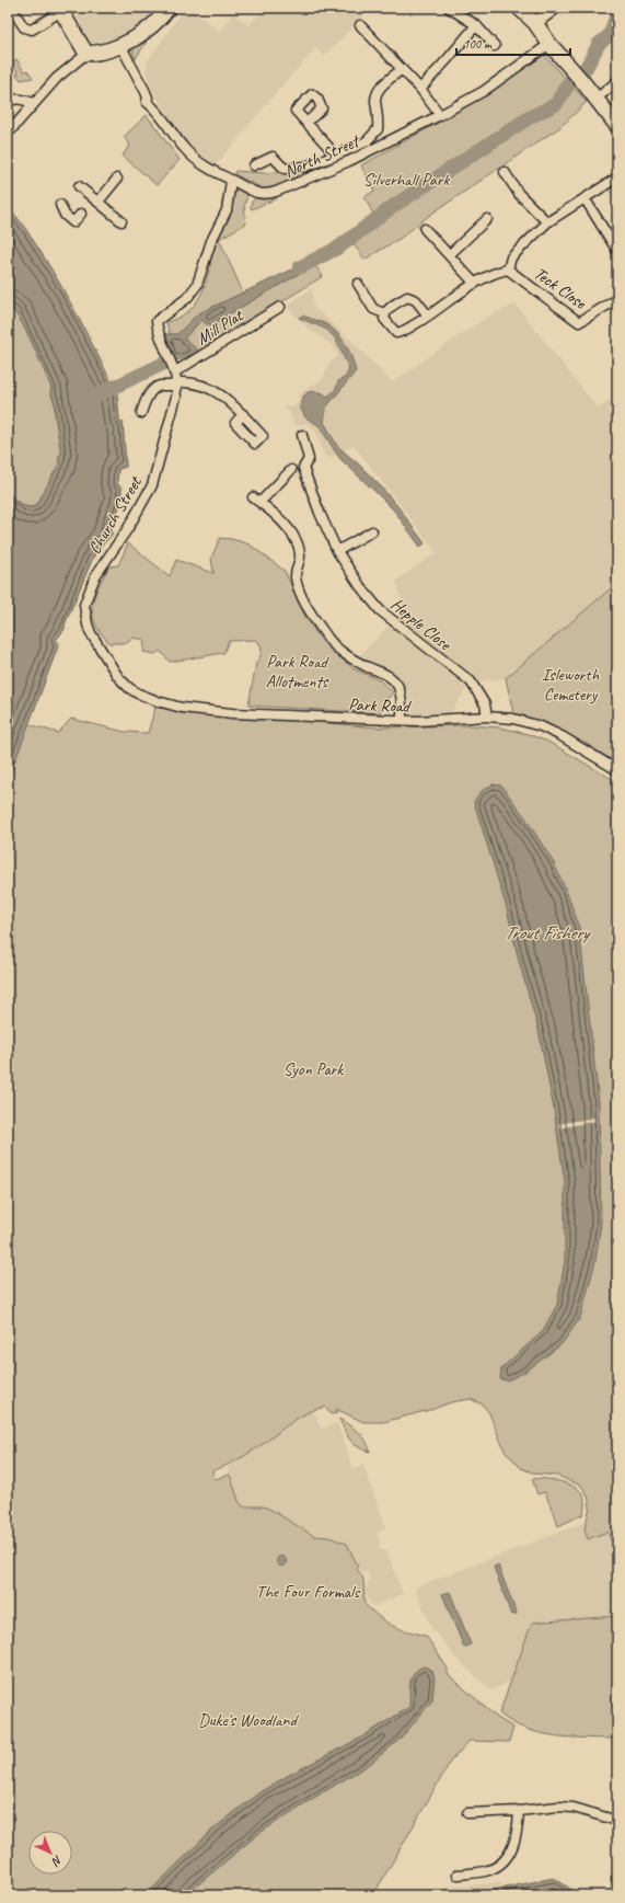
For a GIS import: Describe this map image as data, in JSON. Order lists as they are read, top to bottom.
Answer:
{
  "streets": {
    "street": [
      "North Street",
      "Teck Close",
      "Mill Plat",
      "Church Street",
      "Hepple Close",
      "Park Road"
    ]
  },
  "crossings": [
    ["Church Street", "Park Road"],
    ["Hepple Close", "Park Road"]
  ],
  "water": ["Trout Fishery"],
  "parks": [
    "Silverhall Park",
    "Park Road Allotments",
    "Isleworth Cemetery",
    "Syon Park",
    "The Four Formals",
    "Duke's Woodland"
  ],
  "scale_bar": "100 m",
  "north": "bottom right"
}
